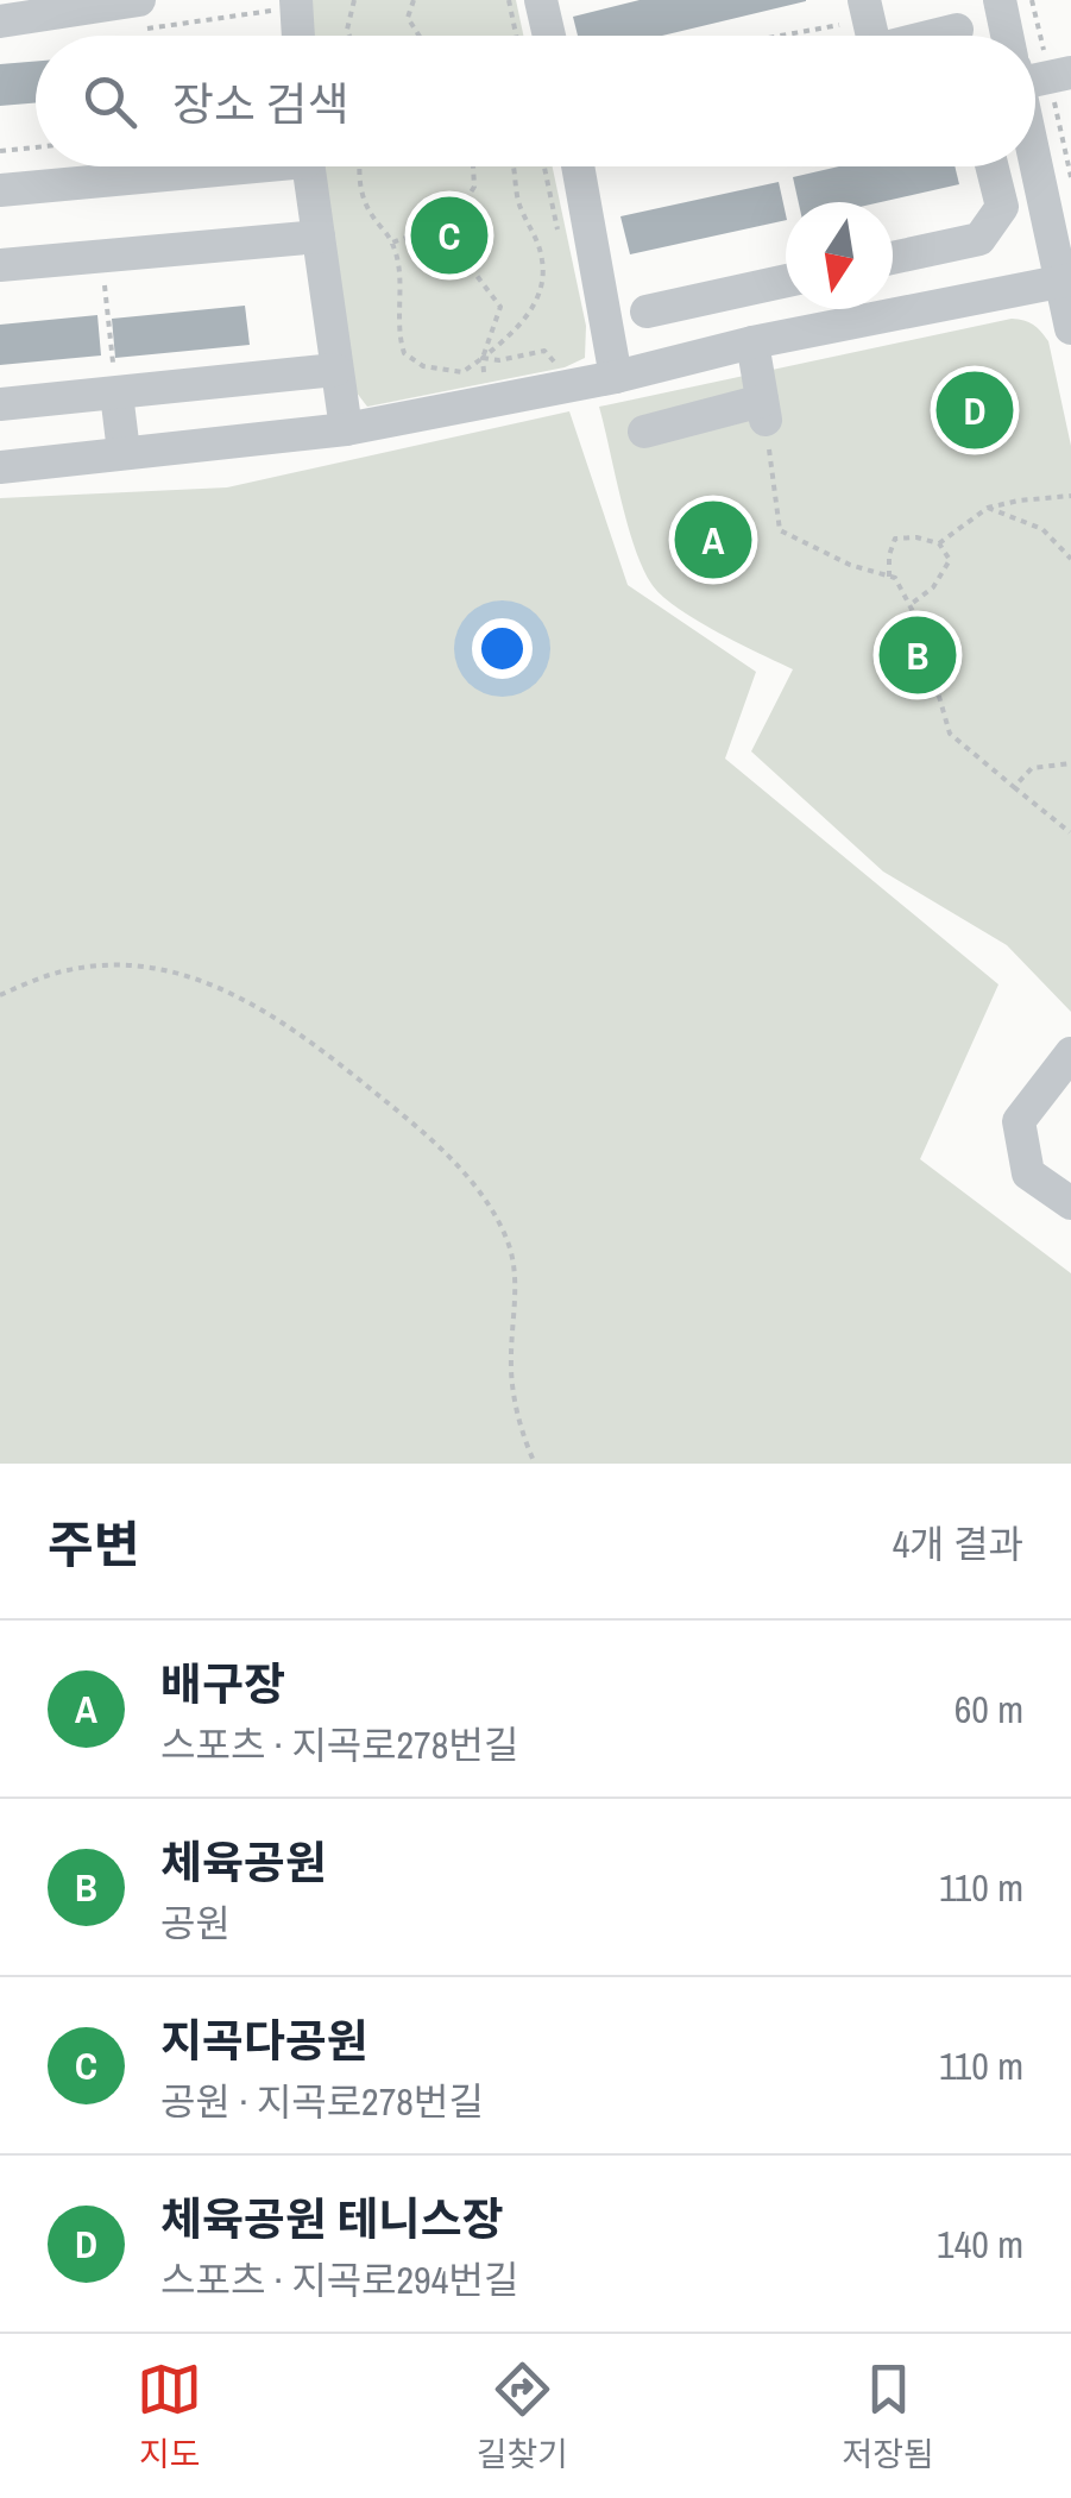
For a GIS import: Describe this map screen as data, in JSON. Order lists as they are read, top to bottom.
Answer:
{
  "north": "bottom",
  "page": {
    "search": "장소 검색",
    "pins": [
      "C",
      "D",
      "A",
      "B"
    ],
    "heading": ["주변", "4개 결과"],
    "list": [
      {
        "mark": "A",
        "name": "배구장",
        "note": "스포츠 · 지곡로278번길",
        "value": "60 m"
      },
      {
        "mark": "B",
        "name": "체육공원",
        "note": "공원",
        "value": "110 m"
      },
      {
        "mark": "C",
        "name": "지곡다공원",
        "note": "공원 · 지곡로278번길",
        "value": "110 m"
      },
      {
        "mark": "D",
        "name": "체육공원 테니스장",
        "note": "스포츠 · 지곡로294번길",
        "value": "140 m"
      }
    ],
    "nav": ["지도", "길찾기", "저장됨"]
  }
}
